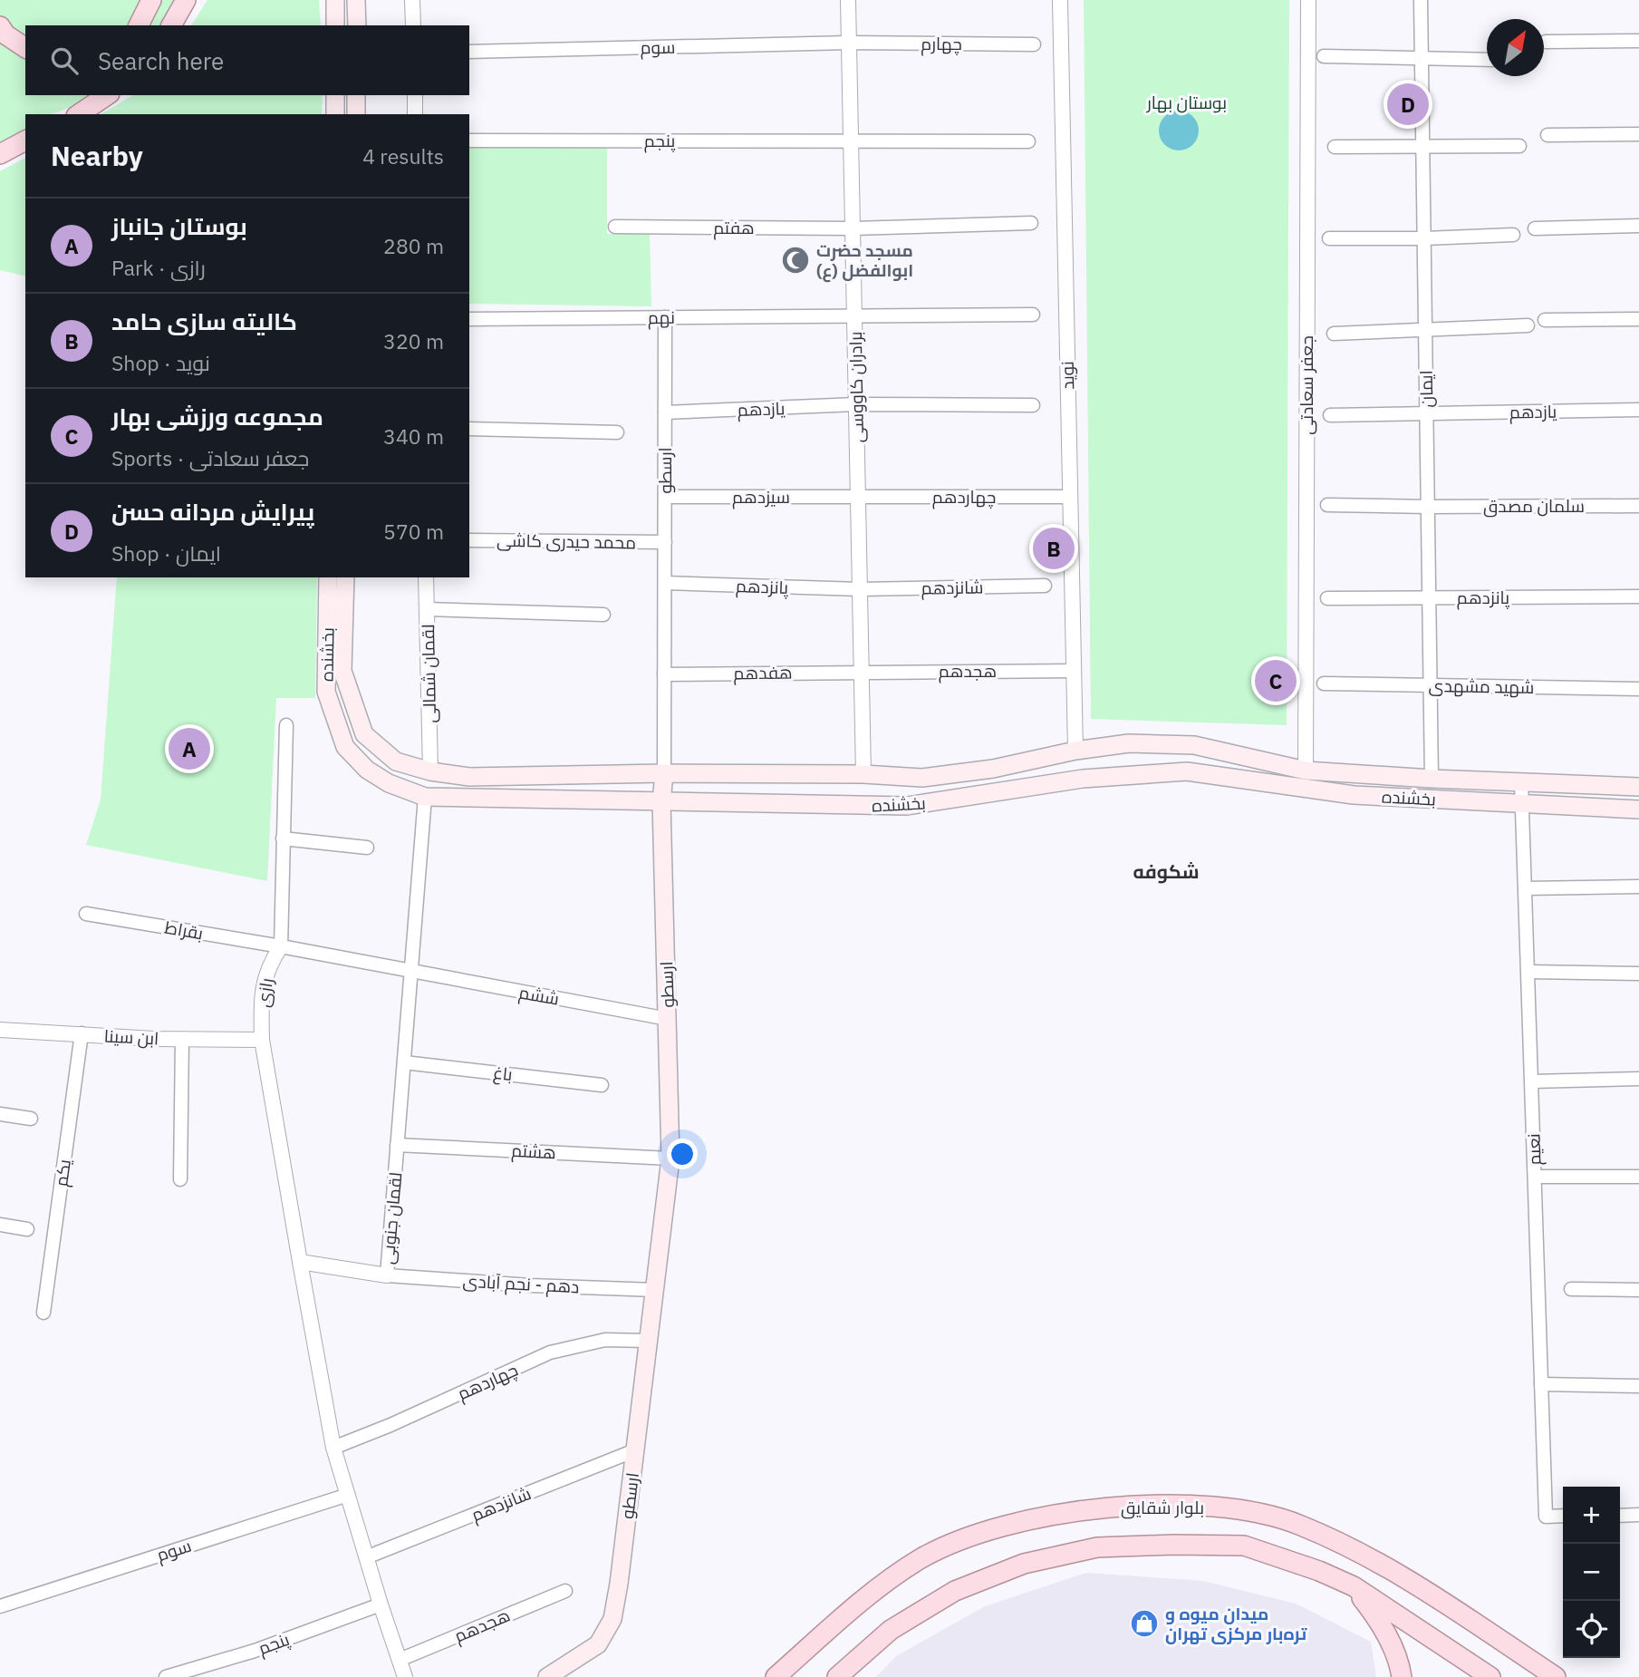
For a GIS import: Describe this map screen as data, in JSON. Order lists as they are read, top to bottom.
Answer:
{
  "streets": {
    "main road": ["ارسطو", "بخشنده", "بلوار شقایق"],
    "street": [
      "چهارم",
      "سوم",
      "پنجم",
      "هفتم",
      "نهم",
      "نوید",
      "جعفر سعادتی",
      "برادران کاووسی",
      "ایمان",
      "یازدهم",
      "سیزدهم",
      "چهاردهم",
      "سلمان مصدق",
      "محمد حیدری کاشی",
      "پانزدهم",
      "شانزدهم",
      "هجدهم",
      "هفدهم",
      "لقمان شمالی",
      "شهید مشهدی",
      "بقراط",
      "رازی",
      "ششم",
      "ابن سینا",
      "باغ",
      "نعیم",
      "هشتم",
      "یکم",
      "لقمان جنوبی",
      "دهم - نجم آبادی"
    ]
  },
  "crossings": [
    ["چهارم", "سوم"],
    ["چهارم", "برادران کاووسی"],
    ["سوم", "برادران کاووسی"],
    ["پنجم", "برادران کاووسی"],
    ["هفتم", "برادران کاووسی"],
    ["نهم", "برادران کاووسی"],
    ["نهم", "ارسطو"],
    ["نوید", "چهاردهم"],
    ["نوید", "بخشنده"],
    ["نوید", "هجدهم"],
    ["جعفر سعادتی", "بخشنده"],
    ["برادران کاووسی", "یازدهم"],
    ["برادران کاووسی", "سیزدهم"],
    ["برادران کاووسی", "چهاردهم"],
    ["برادران کاووسی", "پانزدهم"],
    ["برادران کاووسی", "شانزدهم"],
    ["برادران کاووسی", "بخشنده"],
    ["برادران کاووسی", "هجدهم"],
    ["برادران کاووسی", "هفدهم"],
    ["ایمان", "یازدهم"],
    ["ایمان", "سلمان مصدق"],
    ["ایمان", "پانزدهم"],
    ["ایمان", "بخشنده"],
    ["ایمان", "شهید مشهدی"],
    ["یازدهم", "ارسطو"],
    ["ارسطو", "سیزدهم"],
    ["ارسطو", "چهاردهم"],
    ["ارسطو", "محمد حیدری کاشی"],
    ["ارسطو", "پانزدهم"],
    ["ارسطو", "شانزدهم"],
    ["ارسطو", "بخشنده"],
    ["ارسطو", "هفدهم"],
    ["ارسطو", "ششم"],
    ["ارسطو", "هشتم"],
    ["ارسطو", "دهم - نجم آبادی"],
    ["سیزدهم", "چهاردهم"],
    ["پانزدهم", "شانزدهم"],
    ["بخشنده", "لقمان شمالی"],
    ["بخشنده", "نعیم"],
    ["بخشنده", "لقمان جنوبی"],
    ["هجدهم", "هفدهم"],
    ["بقراط", "رازی"],
    ["بقراط", "ششم"],
    ["بقراط", "لقمان جنوبی"],
    ["رازی", "ابن سینا"],
    ["رازی", "لقمان جنوبی"],
    ["ششم", "لقمان جنوبی"],
    ["ابن سینا", "یکم"],
    ["باغ", "لقمان جنوبی"],
    ["هشتم", "لقمان جنوبی"],
    ["لقمان جنوبی", "دهم - نجم آبادی"]
  ],
  "districts": ["شکوفه"],
  "parks": ["بوستان بهار"],
  "places": {
    "mosque": ["مسجد حضرت ابوالفضل (ع)"],
    "shop": ["میدان میوه و تره‌بار مرکزی تهران"]
  },
  "north": "top right",
  "page": {
    "search": "Search here",
    "pins": [
      "D",
      "B",
      "C",
      "A"
    ],
    "heading": ["Nearby", "4 results"],
    "list": [
      {
        "mark": "A",
        "name": "بوستان جانباز",
        "note": "Park · رازی",
        "value": "280 m"
      },
      {
        "mark": "B",
        "name": "کالیته سازی حامد",
        "note": "Shop · نوید",
        "value": "320 m"
      },
      {
        "mark": "C",
        "name": "مجموعه ورزشی بهار",
        "note": "Sports · جعفر سعادتی",
        "value": "340 m"
      },
      {
        "mark": "D",
        "name": "پیرایش مردانه حسن",
        "note": "Shop · ایمان",
        "value": "570 m"
      }
    ],
    "map_buttons": ["+", "−"]
  }
}
